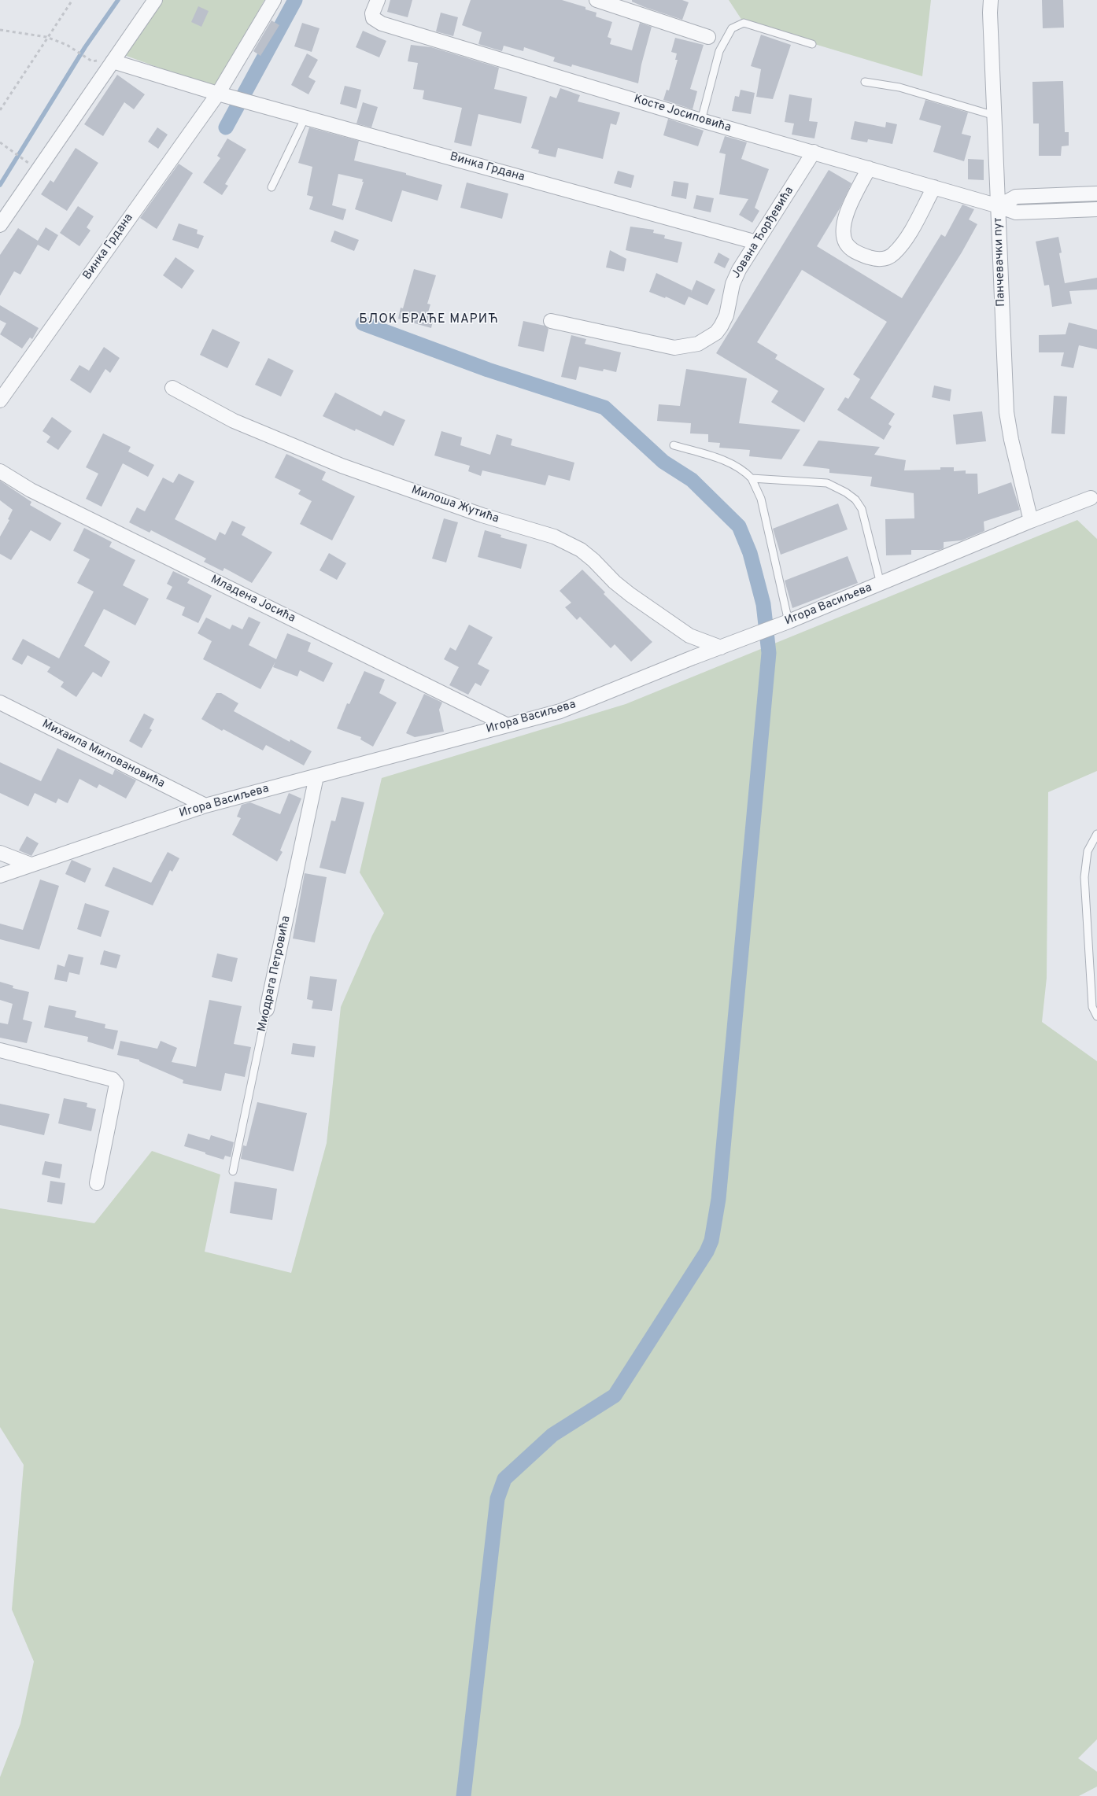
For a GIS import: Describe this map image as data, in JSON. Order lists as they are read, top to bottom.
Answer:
{
  "streets": {
    "street": [
      "Косте Јосиповића",
      "Винка Грдана",
      "Јована Ђорђевића",
      "Панчевачки пут",
      "Милоша Жутића",
      "Младена Јосића",
      "Игора Васиљева",
      "Михаила Миловановића",
      "Миодрага Петровића"
    ]
  },
  "crossings": [
    ["Косте Јосиповића", "Јована Ђорђевића"],
    ["Косте Јосиповића", "Панчевачки пут"],
    ["Винка Грдана", "Јована Ђорђевића"],
    ["Панчевачки пут", "Игора Васиљева"],
    ["Милоша Жутића", "Игора Васиљева"],
    ["Младена Јосића", "Игора Васиљева"],
    ["Игора Васиљева", "Михаила Миловановића"],
    ["Игора Васиљева", "Миодрага Петровића"]
  ],
  "districts": ["БЛОК БРАЋЕ МАРИЋ"]
}
